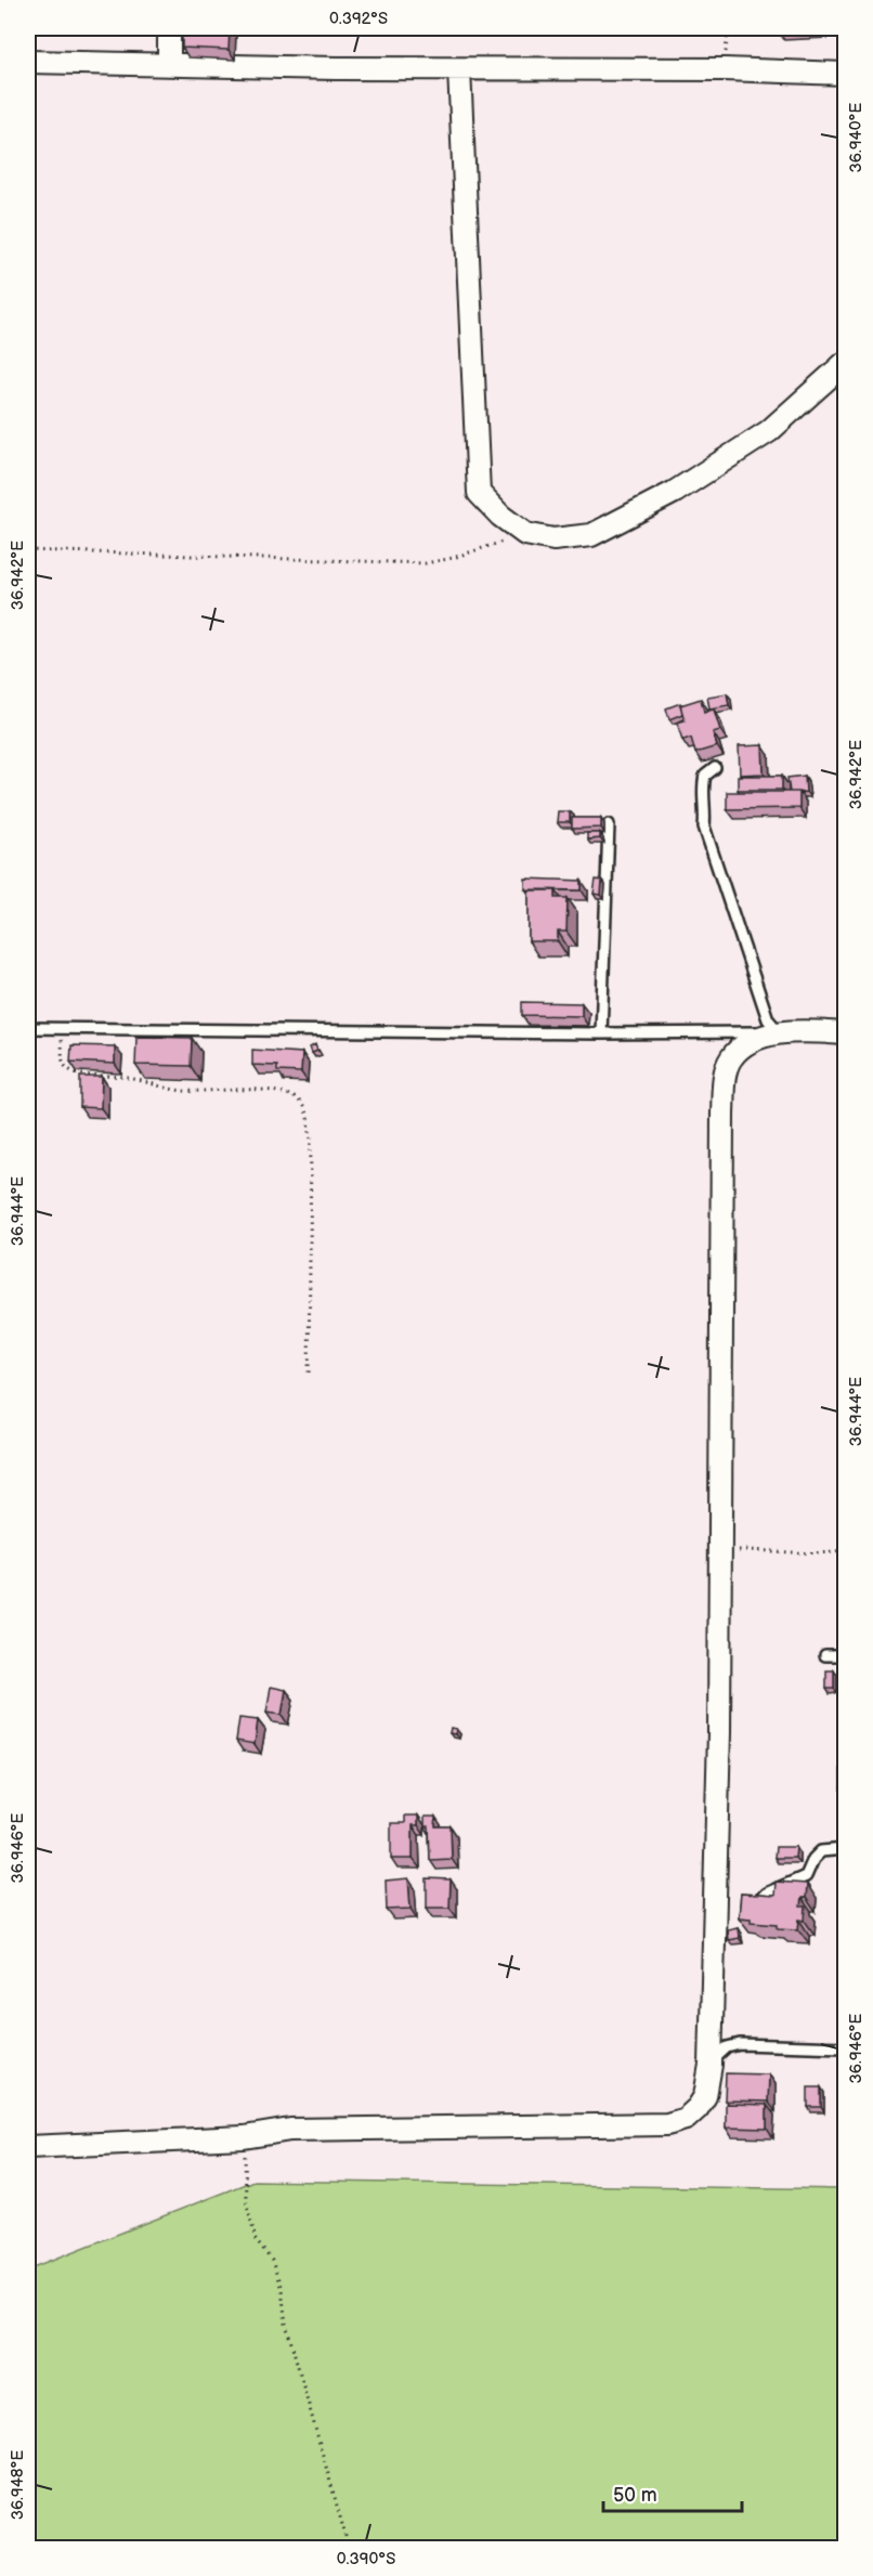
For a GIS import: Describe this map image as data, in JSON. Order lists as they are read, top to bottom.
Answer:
{
  "scale_bar": "50 m",
  "coordinates": [
    "0.392°S",
    "36.940°E",
    "36.942°E",
    "36.944°E",
    "36.946°E",
    "36.948°E",
    "0.390°S"
  ]
}
